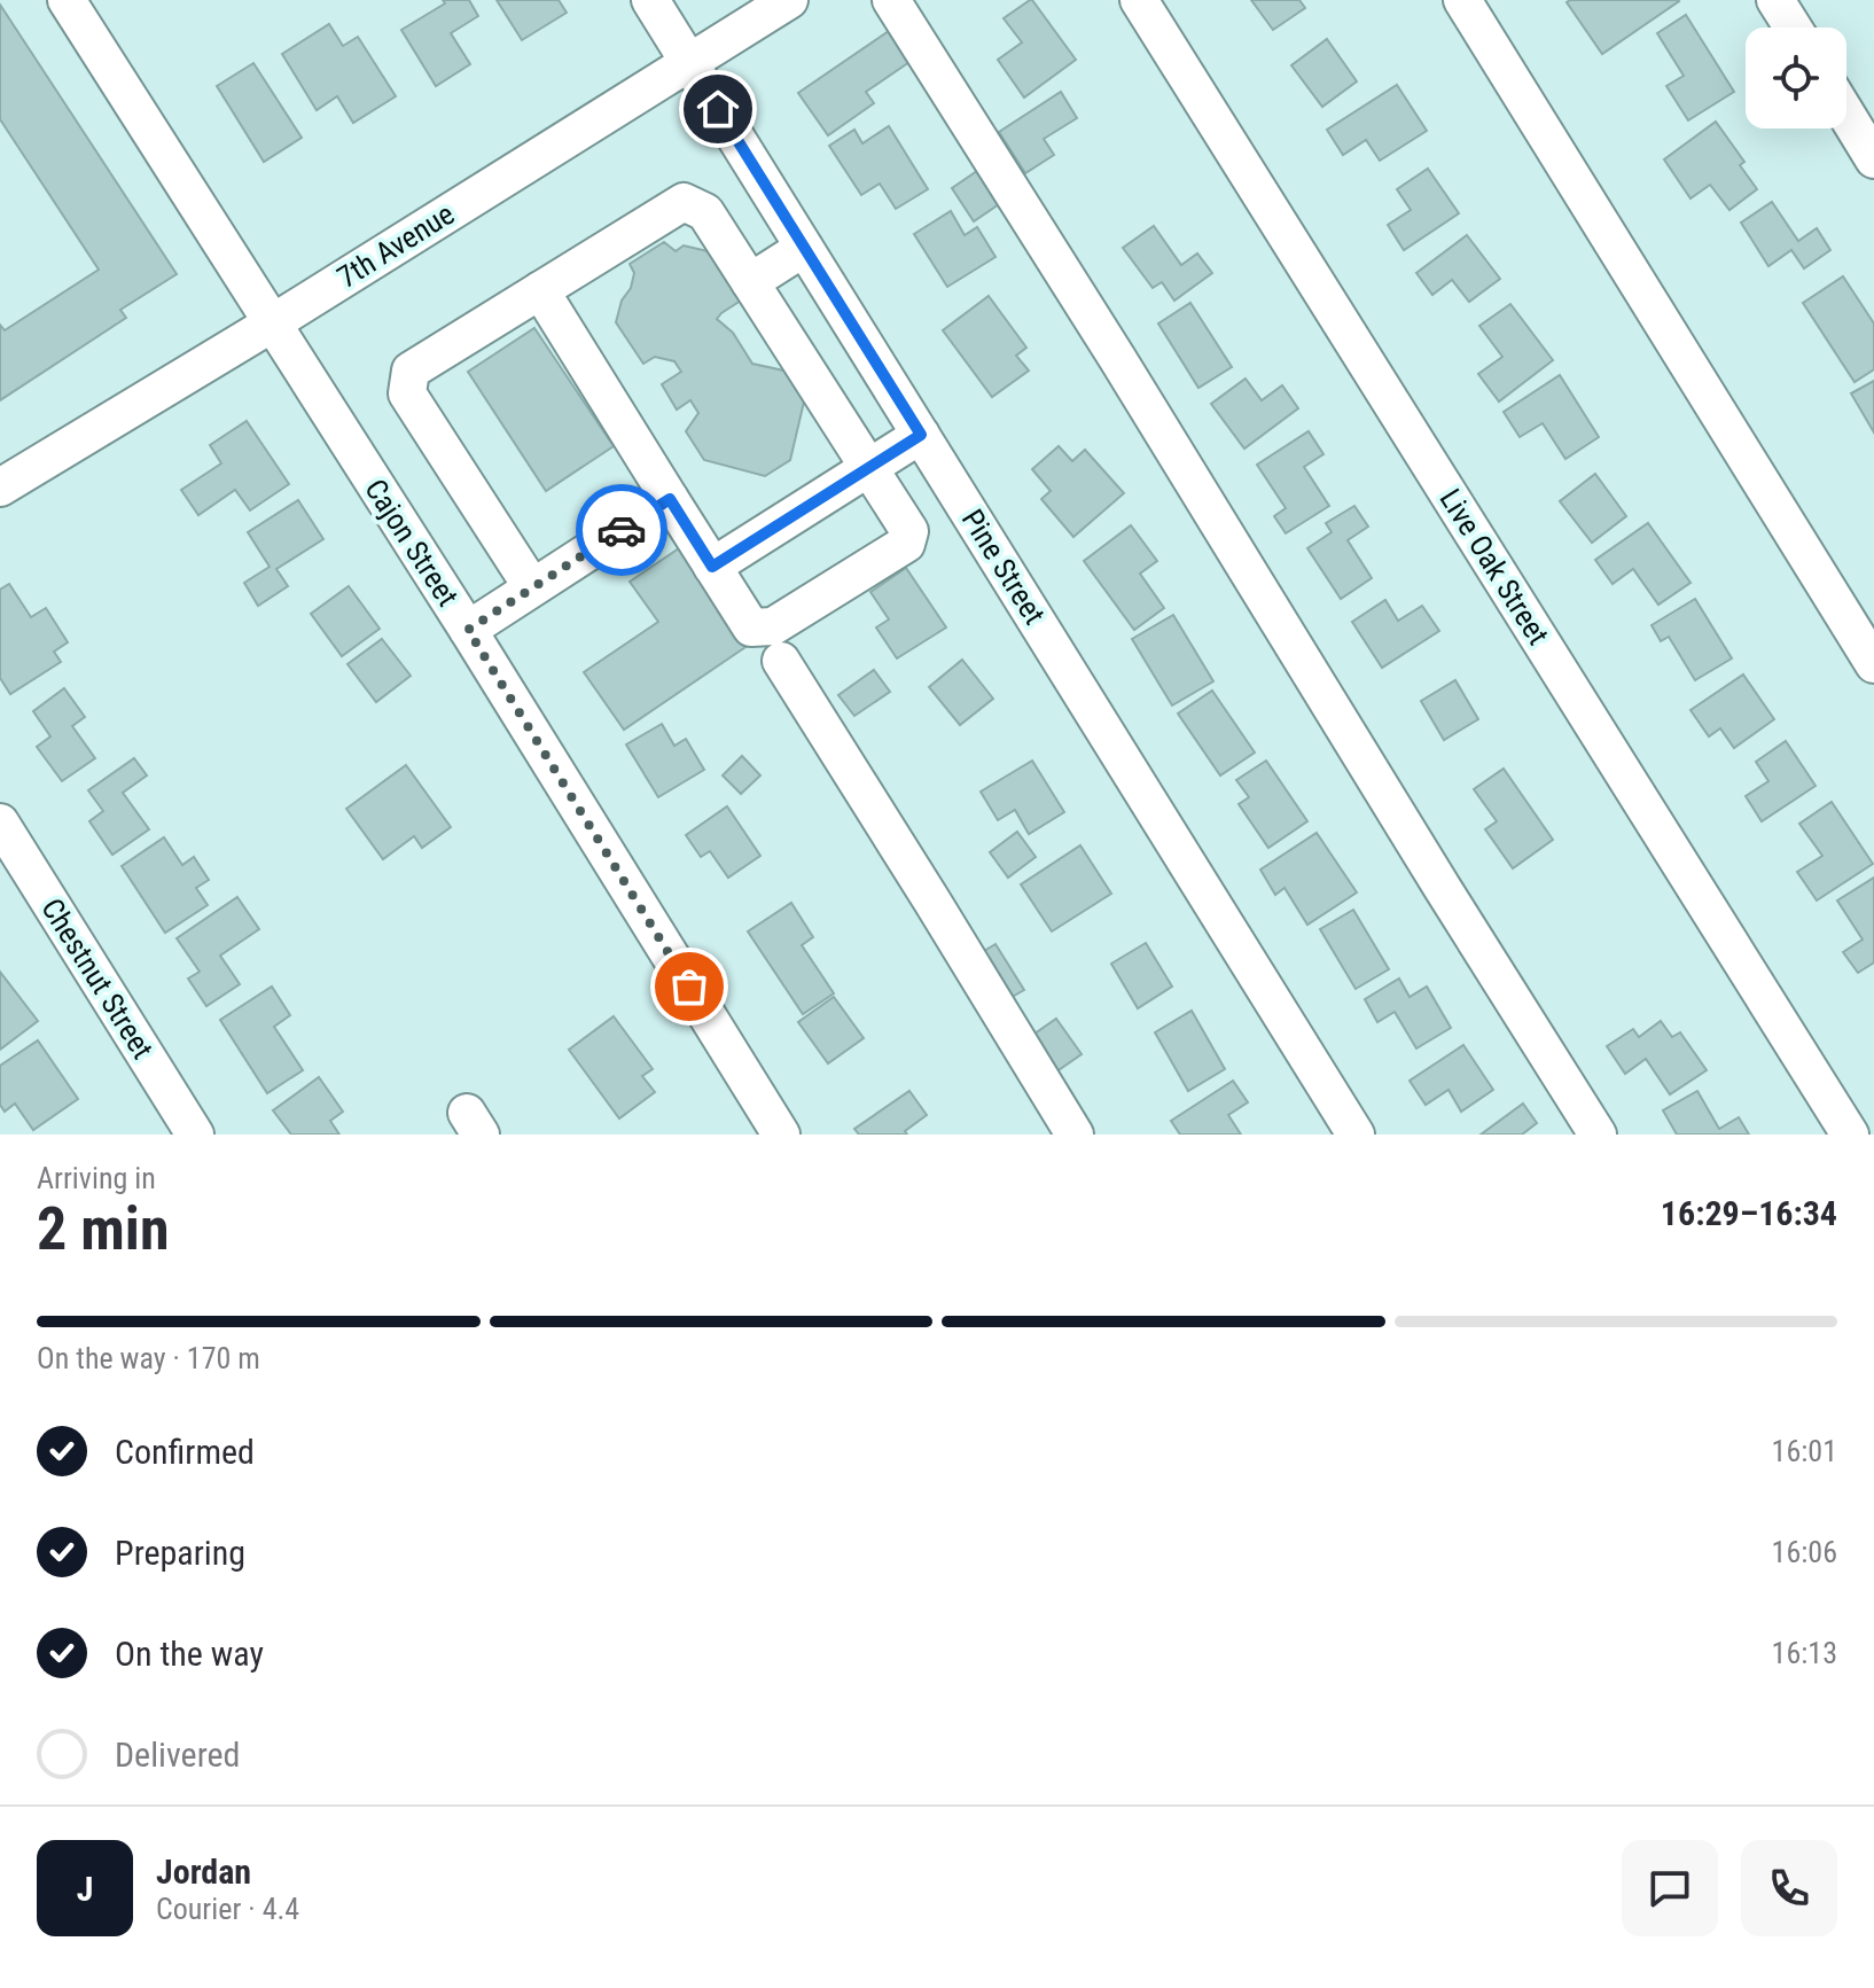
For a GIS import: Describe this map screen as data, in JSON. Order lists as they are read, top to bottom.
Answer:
{
  "streets": {
    "street": [
      "7th Avenue",
      "Cajon Street",
      "Pine Street",
      "Live Oak Street",
      "Chestnut Street"
    ]
  },
  "crossings": [
    ["7th Avenue", "Cajon Street"],
    ["7th Avenue", "Pine Street"]
  ],
  "page": {
    "heading": ["2 min", "Arriving in", "16:29–16:34"],
    "panel": ["Jordan", "Courier · 4.4"],
    "bar": "On the way · 170 m",
    "list": [
      ["Confirmed", "16:01"],
      ["Preparing", "16:06"],
      ["On the way", "16:13"],
      "Delivered"
    ],
    "round": "J"
  }
}
